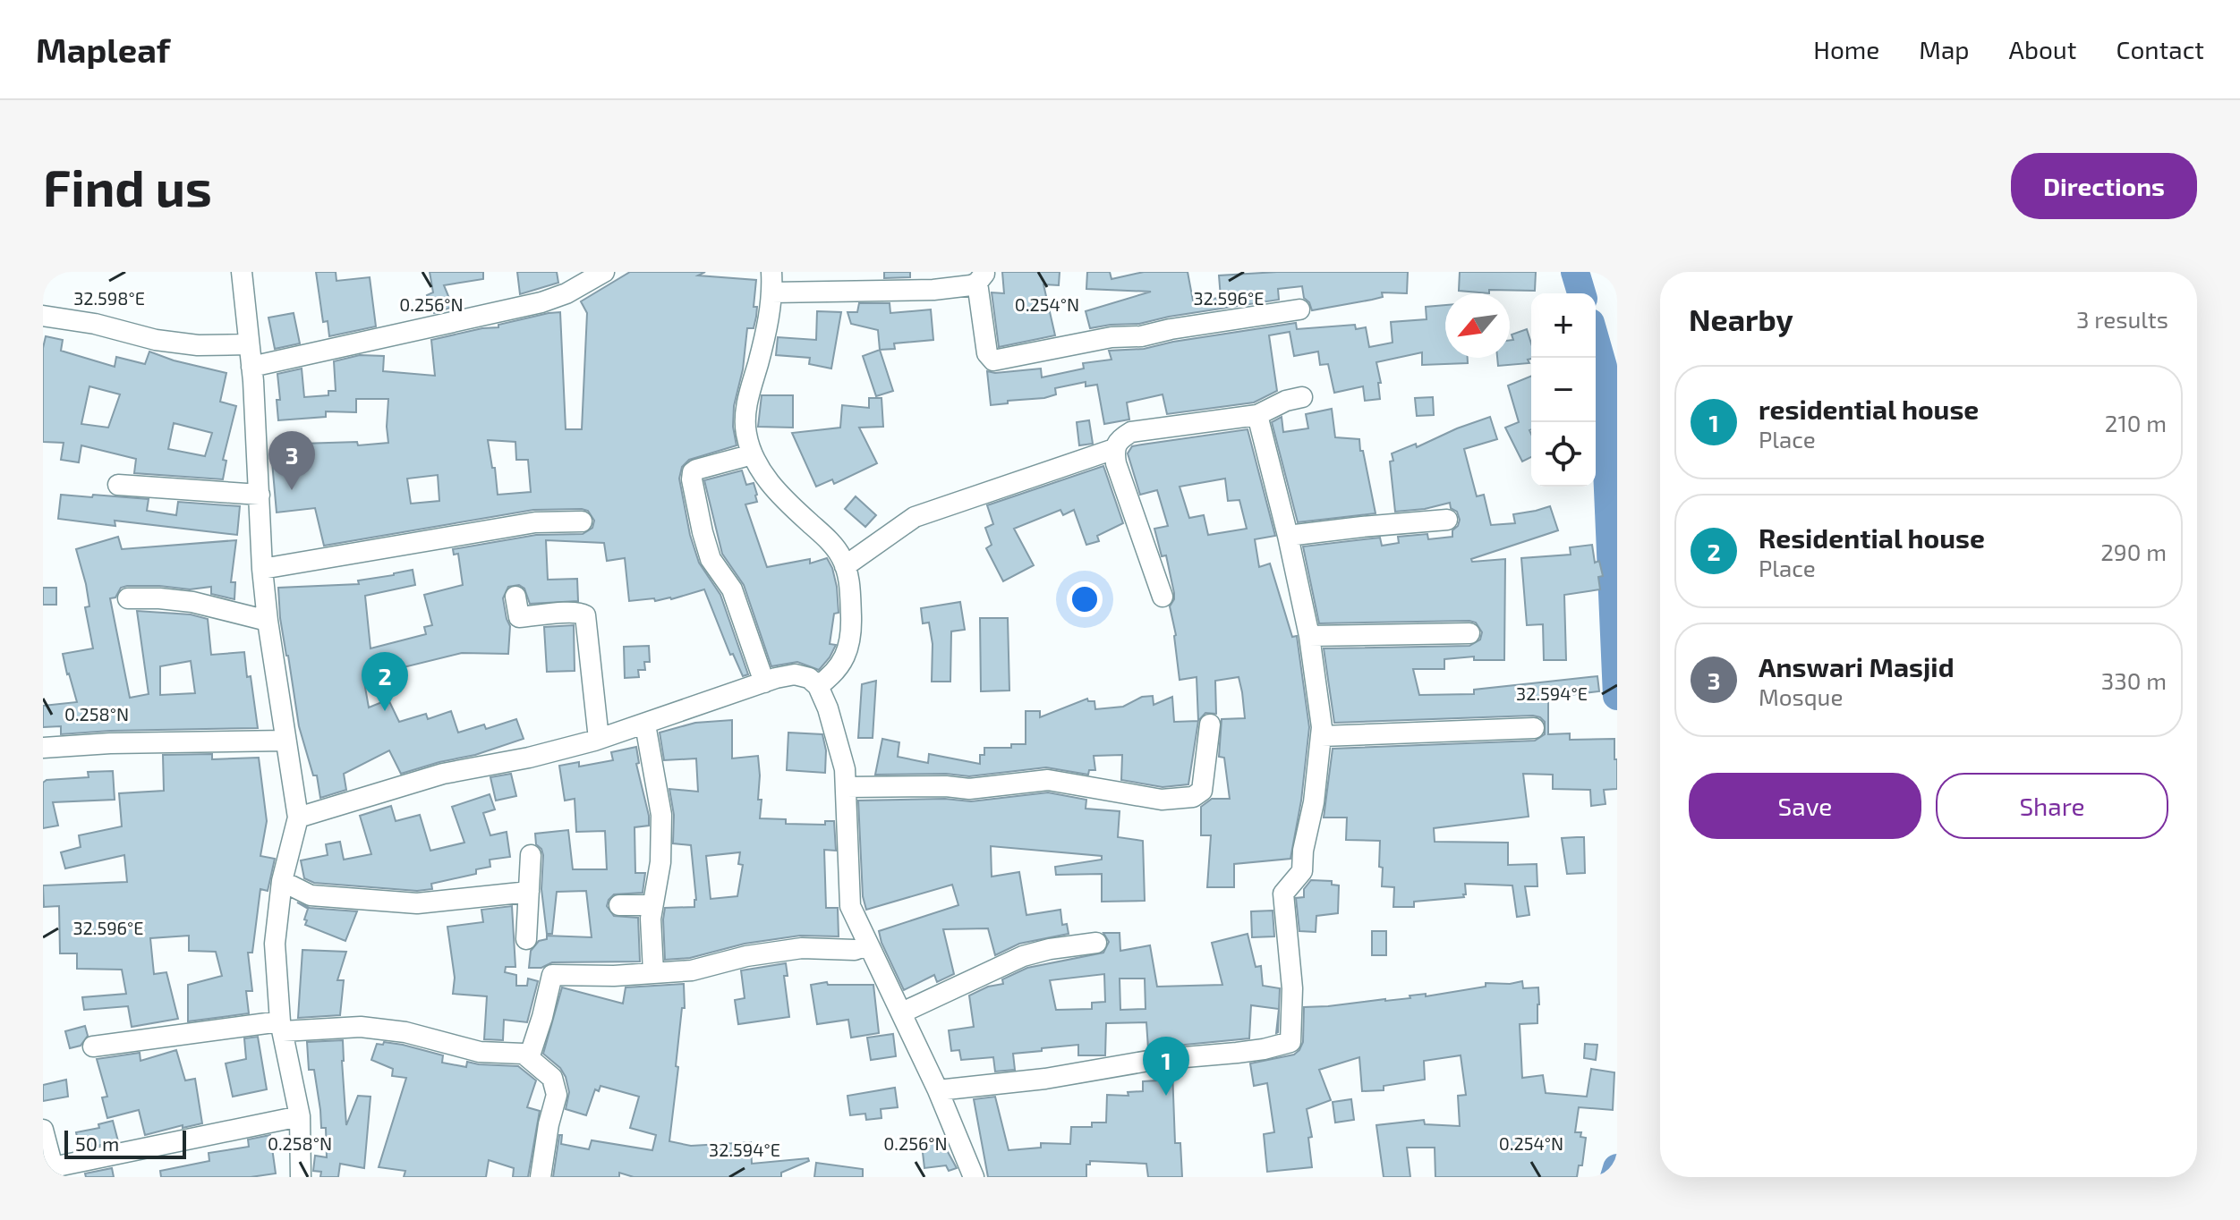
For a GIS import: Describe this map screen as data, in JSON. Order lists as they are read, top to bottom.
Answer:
{
  "scale_bar": "50 m",
  "north": "bottom left",
  "page": {
    "header": "Mapleaf",
    "nav": [
      "Home",
      "Map",
      "About",
      "Contact"
    ],
    "buttons": [
      "Directions",
      ["Save", "Share"]
    ],
    "title": "Find us",
    "heading": ["Nearby", "3 results"],
    "map_buttons": ["+", "−"],
    "list": [
      {
        "mark": "1",
        "name": "residential house",
        "note": "Place",
        "value": "210 m"
      },
      {
        "mark": "2",
        "name": "Residential house",
        "note": "Place",
        "value": "290 m"
      },
      {
        "mark": "3",
        "name": "Answari Masjid",
        "note": "Mosque",
        "value": "330 m"
      }
    ],
    "pins": ["3", "2", "1"],
    "scale": "50 m"
  },
  "coordinates": [
    "32.598°E",
    "32.596°E",
    "0.256°N",
    "0.254°N",
    "32.594°E",
    "0.258°N"
  ]
}
